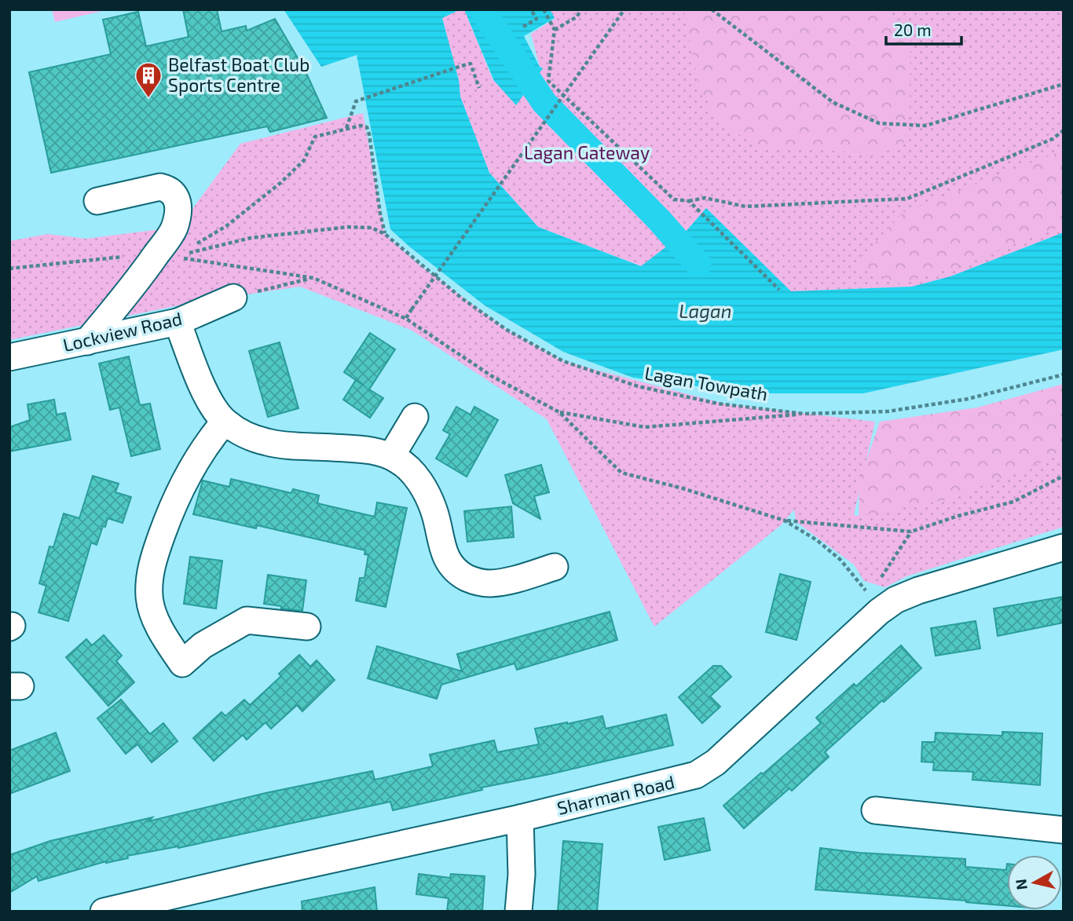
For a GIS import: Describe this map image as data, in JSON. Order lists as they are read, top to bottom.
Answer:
{
  "streets": {
    "street": ["Lockview Road", "Sharman Road"],
    "path": ["Lagan Towpath"]
  },
  "water": ["Lagan"],
  "parks": ["Lagan Gateway"],
  "places": {
    "building": ["Belfast Boat Club Sports Centre"]
  },
  "scale_bar": "20 m",
  "north": "left"
}
